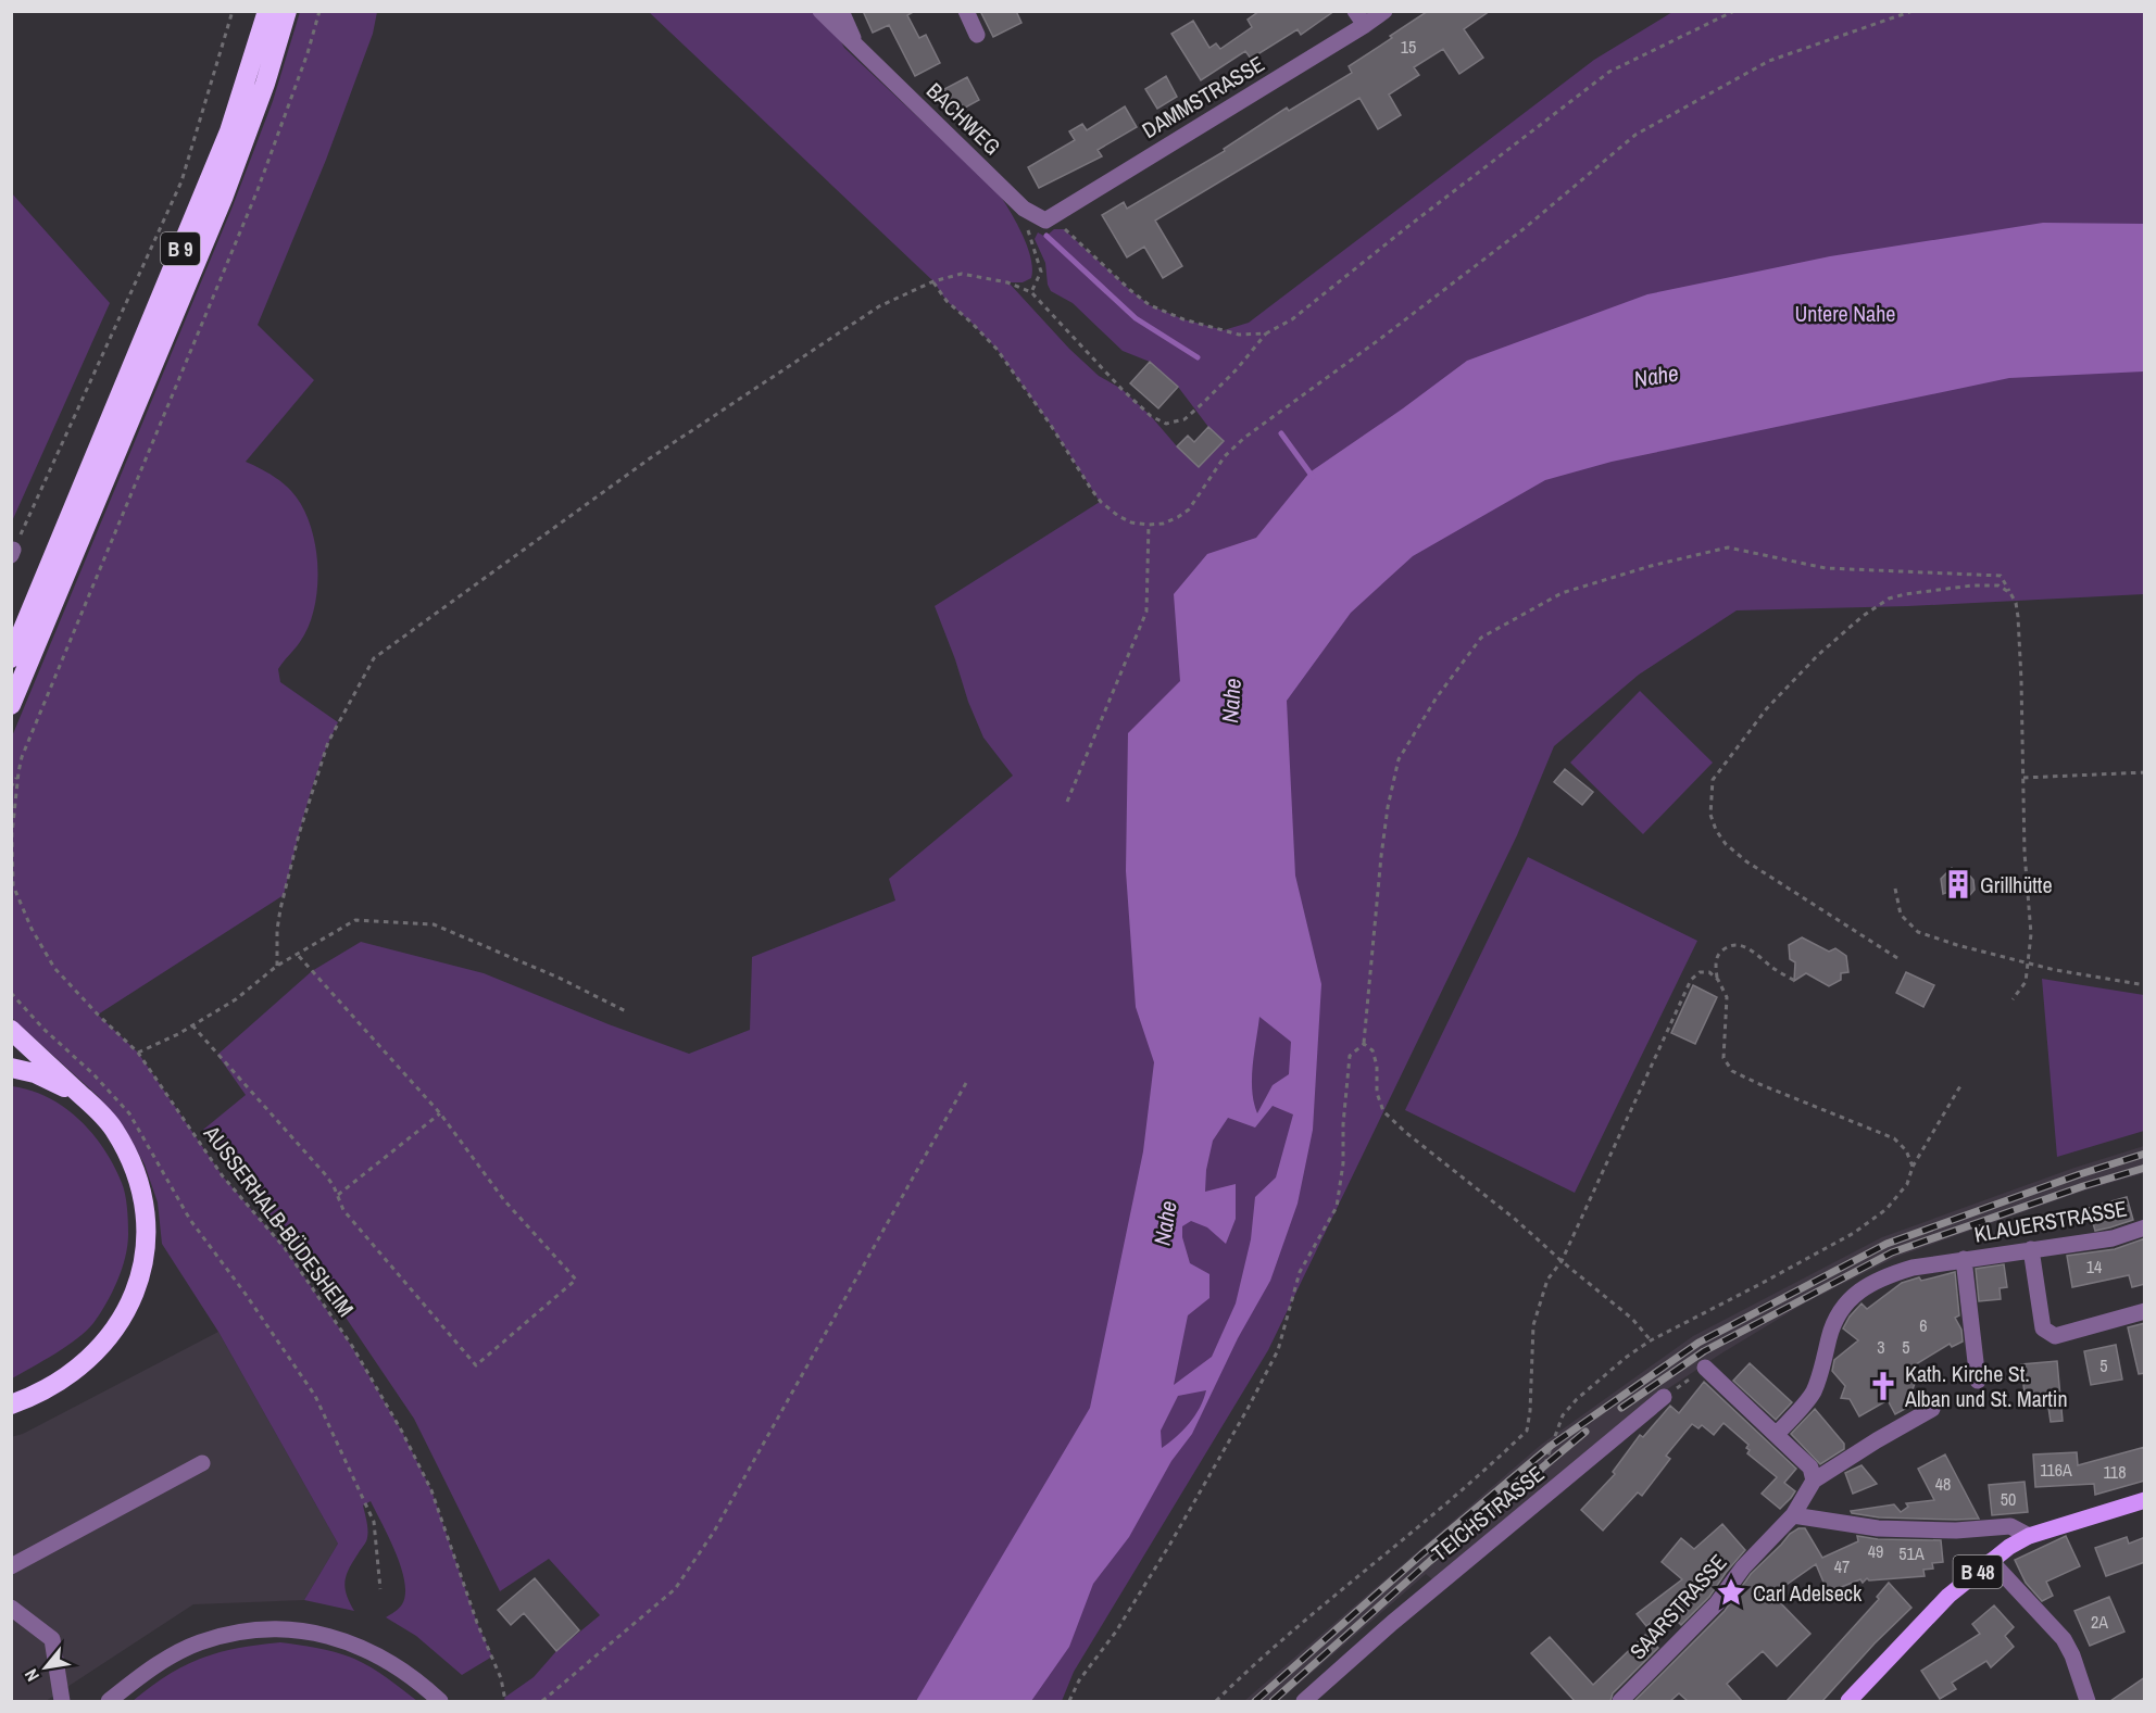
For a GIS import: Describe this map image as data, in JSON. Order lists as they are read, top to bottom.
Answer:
{
  "streets": {
    "highway": ["B 9"],
    "main road": ["B 48"],
    "street": [
      "DAMMSTRASSE",
      "BACHWEG",
      "KLAUERSTRASSE",
      "TEICHSTRASSE",
      "SAARSTRASSE"
    ],
    "path": ["AUSSERHALB-BÜDESHEIM"]
  },
  "crossings": [
    ["DAMMSTRASSE", "BACHWEG"]
  ],
  "water": ["Nahe"],
  "parks": ["Untere Nahe"],
  "places": {
    "building": ["Grillhütte"],
    "church": ["Kath. Kirche St. Alban und St. Martin"],
    "place": ["Carl Adelseck"]
  },
  "house_numbers": [
    "15",
    "14",
    "6",
    "3",
    "5",
    "5",
    "116A",
    "118",
    "48",
    "50",
    "49",
    "51A",
    "47",
    "2A"
  ],
  "north": "bottom left"
}
